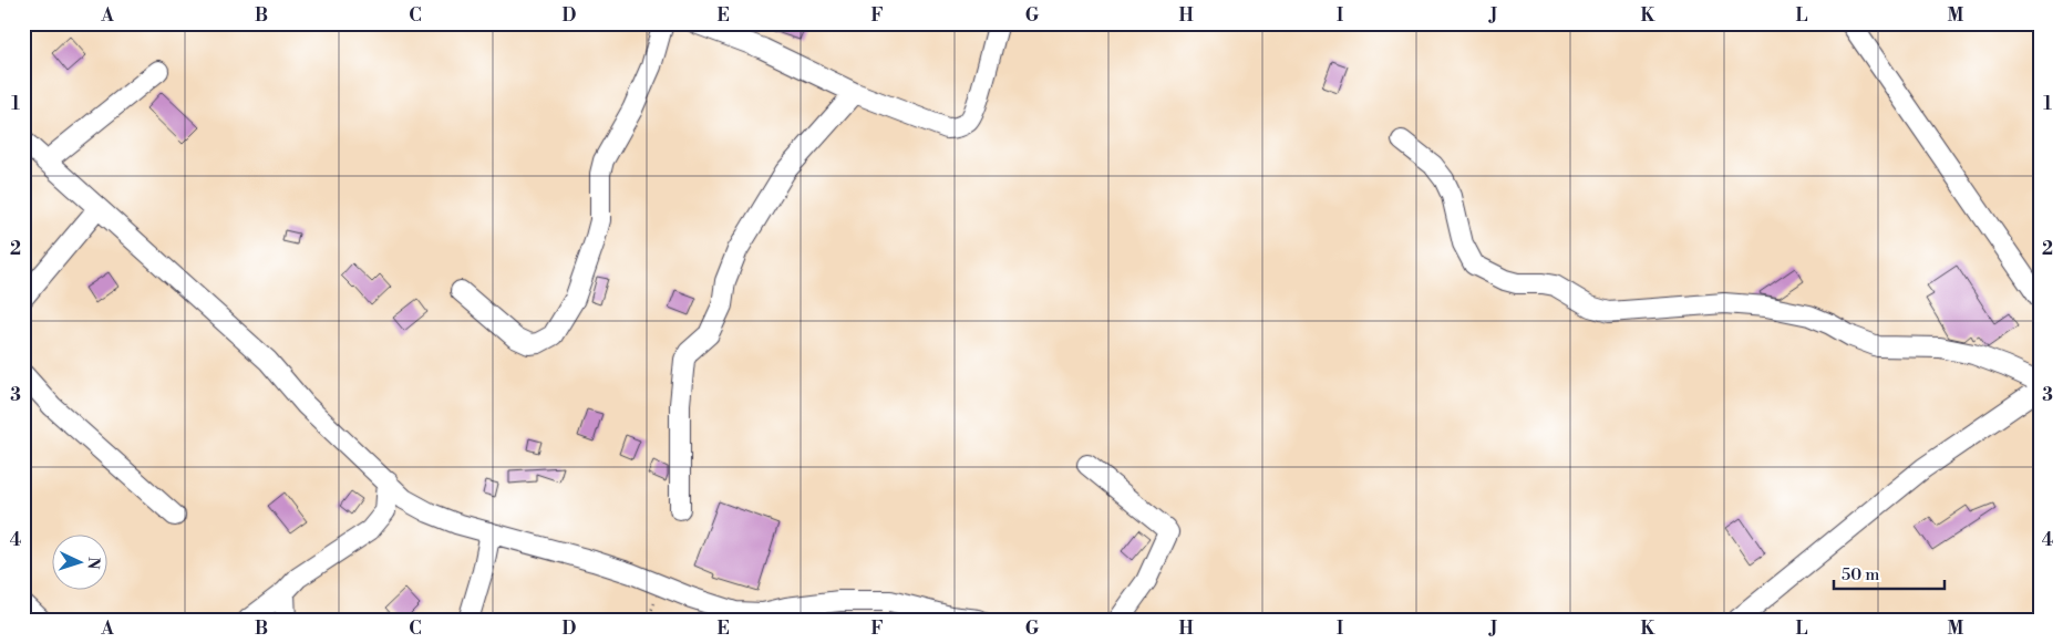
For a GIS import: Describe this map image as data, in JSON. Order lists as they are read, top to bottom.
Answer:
{
  "scale_bar": "50 m",
  "north": "right",
  "grid": {
    "columns": [
      "A",
      "B",
      "C",
      "D",
      "E",
      "F",
      "G",
      "H",
      "I",
      "J",
      "K",
      "L",
      "M"
    ],
    "rows": [
      "1",
      "2",
      "3",
      "4"
    ]
  }
}
